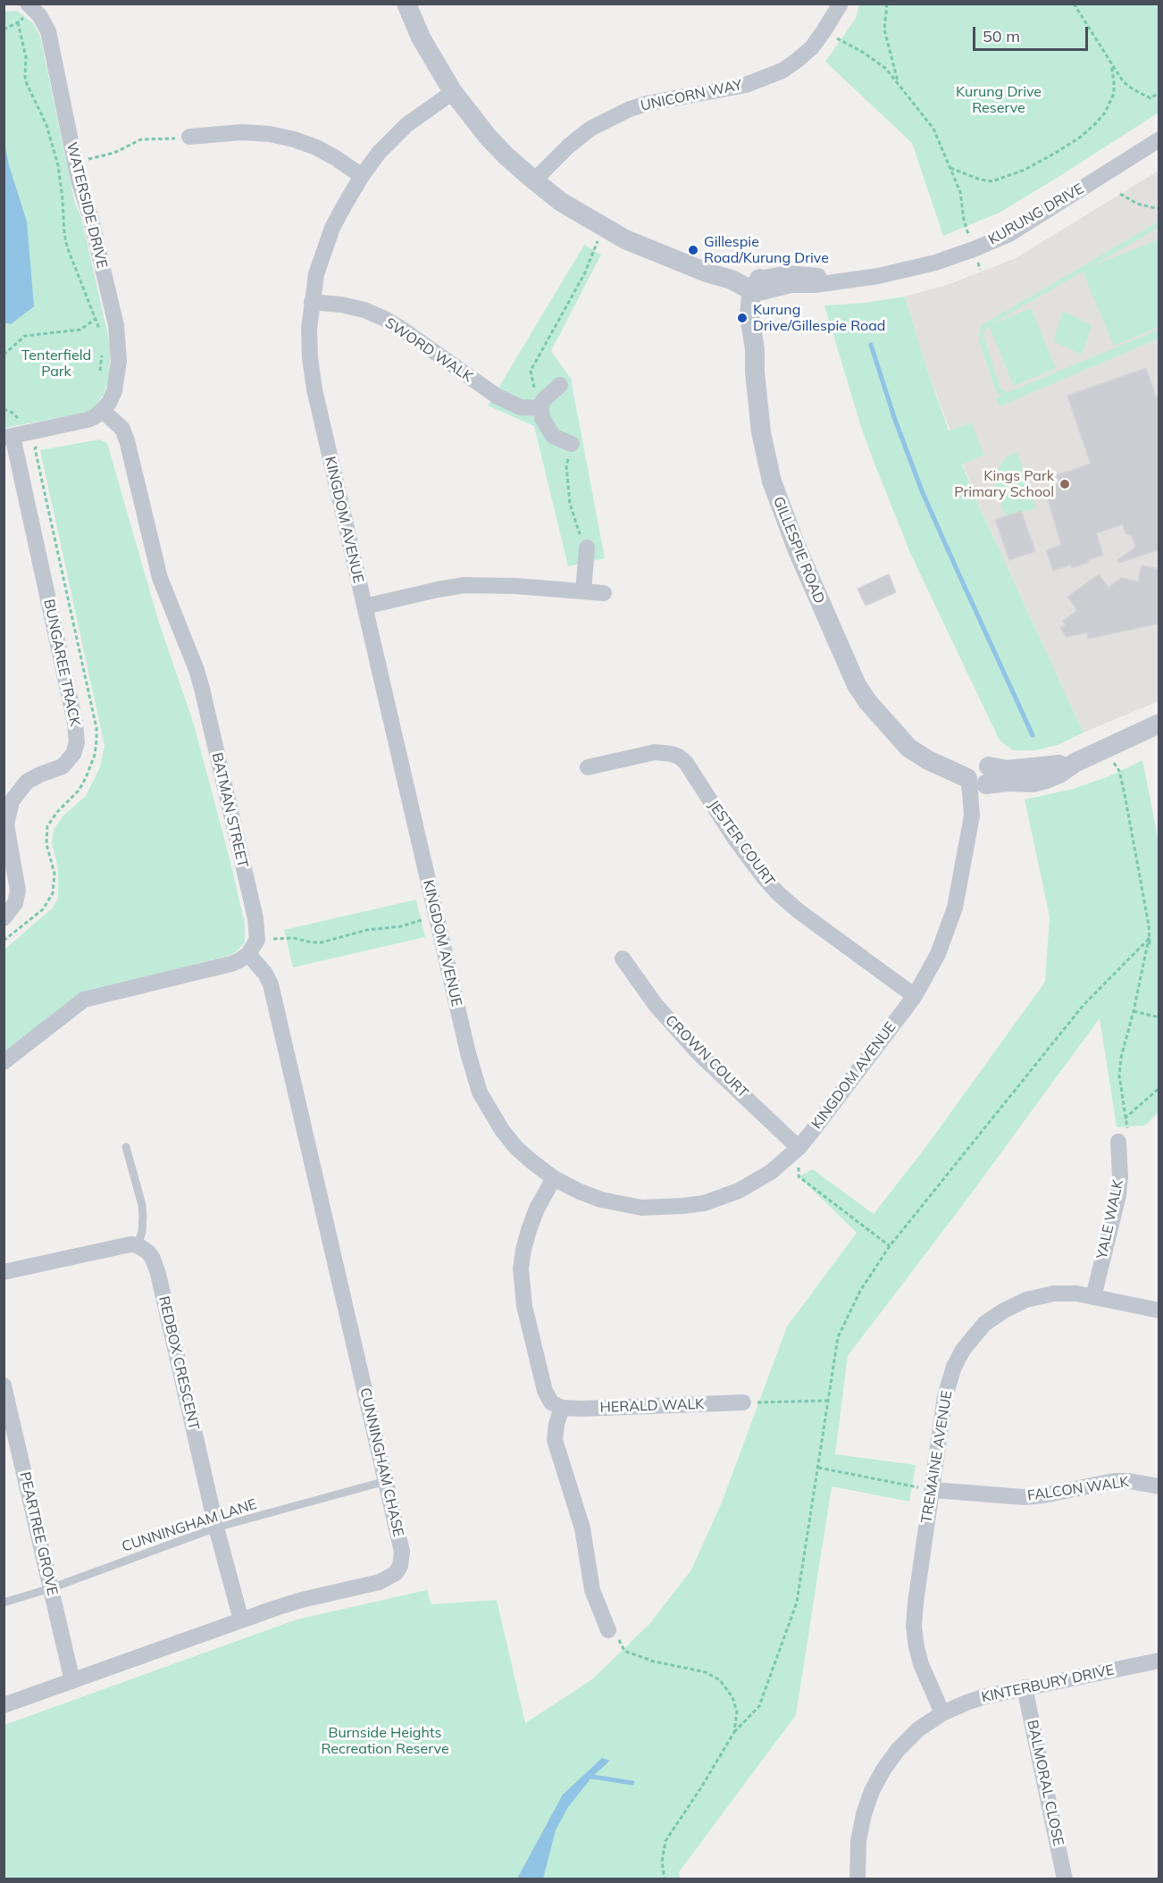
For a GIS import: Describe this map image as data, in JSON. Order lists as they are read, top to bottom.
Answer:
{
  "streets": {
    "street": [
      "UNICORN WAY",
      "WATERSIDE DRIVE",
      "KURUNG DRIVE",
      "SWORD WALK",
      "KINGDOM AVENUE",
      "GILLESPIE ROAD",
      "BUNGAREE TRACK",
      "BATMAN STREET",
      "JESTER COURT",
      "CROWN COURT",
      "YALE WALK",
      "REDBOX CRESCENT",
      "HERALD WALK",
      "TREMAINE AVENUE",
      "CUNNINGHAM CHASE",
      "FALCON WALK",
      "PEARTREE GROVE",
      "KINTERBURY DRIVE",
      "BALMORAL CLOSE"
    ],
    "lane": ["CUNNINGHAM LANE"]
  },
  "crossings": [
    ["WATERSIDE DRIVE", "BATMAN STREET"],
    ["KURUNG DRIVE", "GILLESPIE ROAD"],
    ["SWORD WALK", "KINGDOM AVENUE"],
    ["KINGDOM AVENUE", "GILLESPIE ROAD"],
    ["KINGDOM AVENUE", "JESTER COURT"],
    ["KINGDOM AVENUE", "CROWN COURT"],
    ["YALE WALK", "TREMAINE AVENUE"],
    ["REDBOX CRESCENT", "CUNNINGHAM CHASE"],
    ["REDBOX CRESCENT", "CUNNINGHAM LANE"],
    ["TREMAINE AVENUE", "FALCON WALK"],
    ["TREMAINE AVENUE", "KINTERBURY DRIVE"],
    ["CUNNINGHAM CHASE", "CUNNINGHAM LANE"],
    ["CUNNINGHAM CHASE", "PEARTREE GROVE"],
    ["CUNNINGHAM LANE", "PEARTREE GROVE"],
    ["KINTERBURY DRIVE", "BALMORAL CLOSE"]
  ],
  "parks": ["Kurung Drive Reserve", "Tenterfield Park", "Burnside Heights Recreation Reserve"],
  "places": ["Gillespie Road/Kurung Drive", "Kurung Drive/Gillespie Road", "Kings Park Primary School"],
  "scale_bar": "50 m"
}
